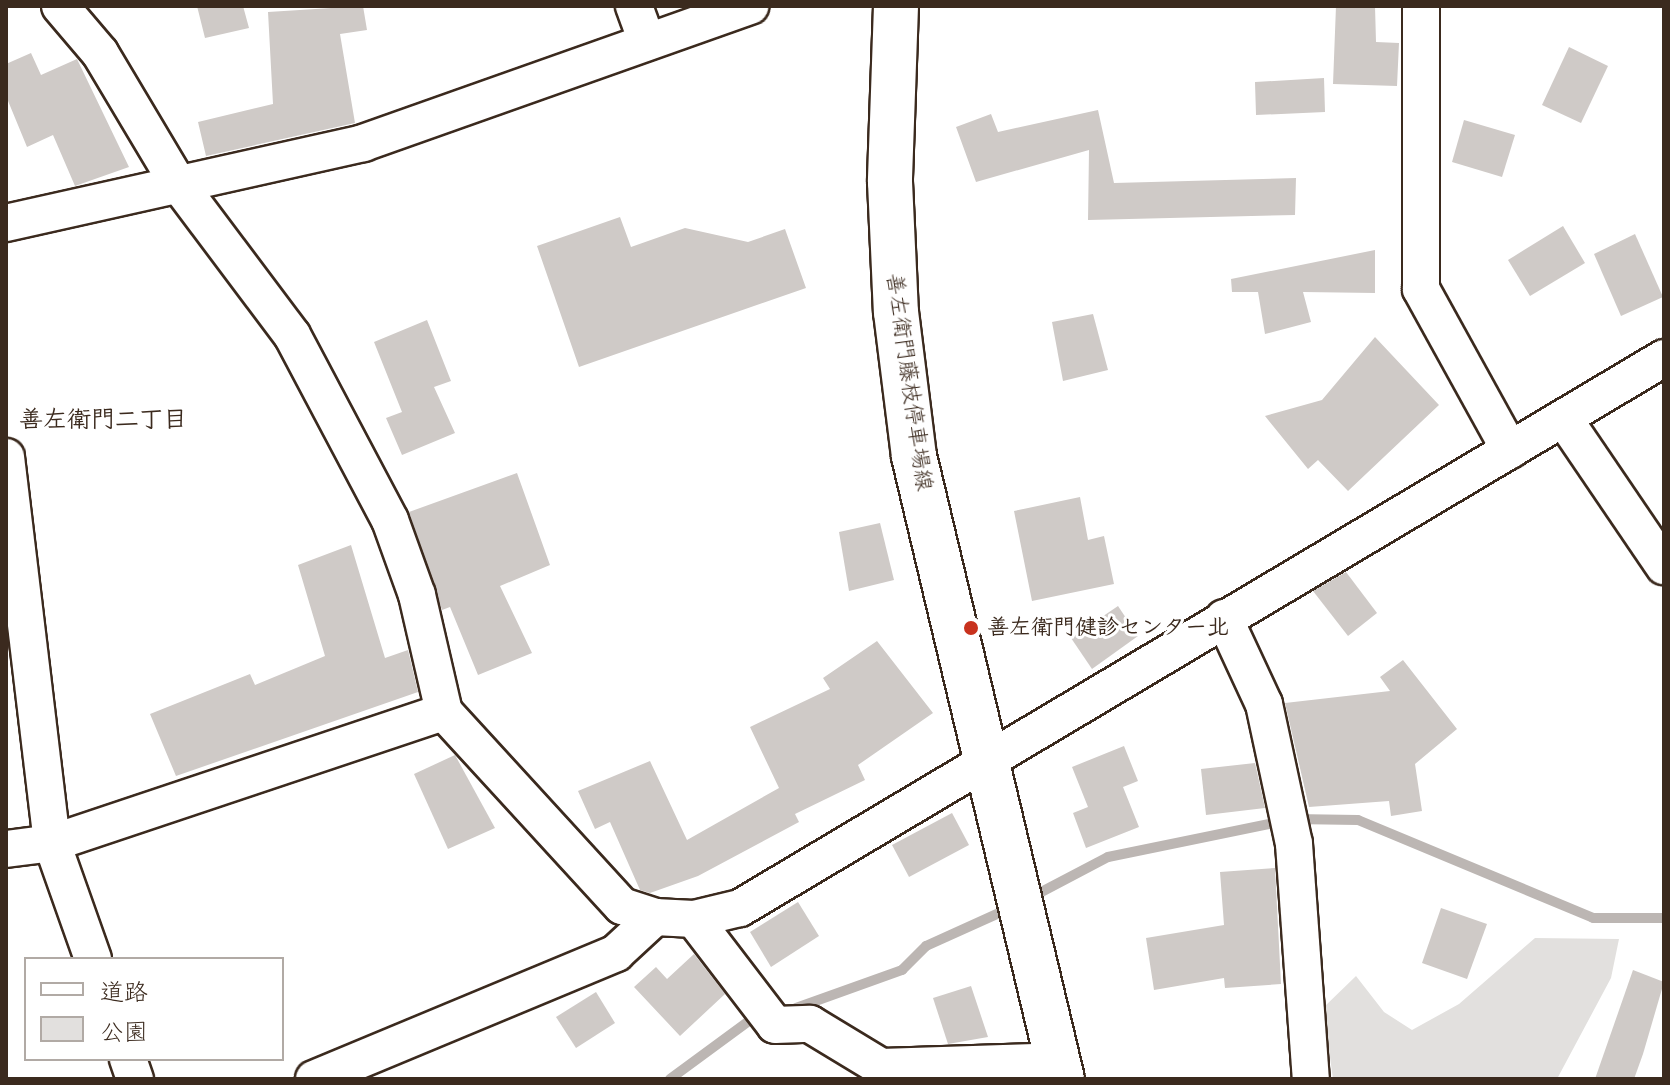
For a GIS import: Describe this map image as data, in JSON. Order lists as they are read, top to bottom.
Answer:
{
  "streets": {
    "main road": ["善左衛門藤枝停車場線"]
  },
  "districts": ["善左衛門二丁目"],
  "places": ["善左衛門健診センター北"],
  "legend": ["道路", "公園"]
}
